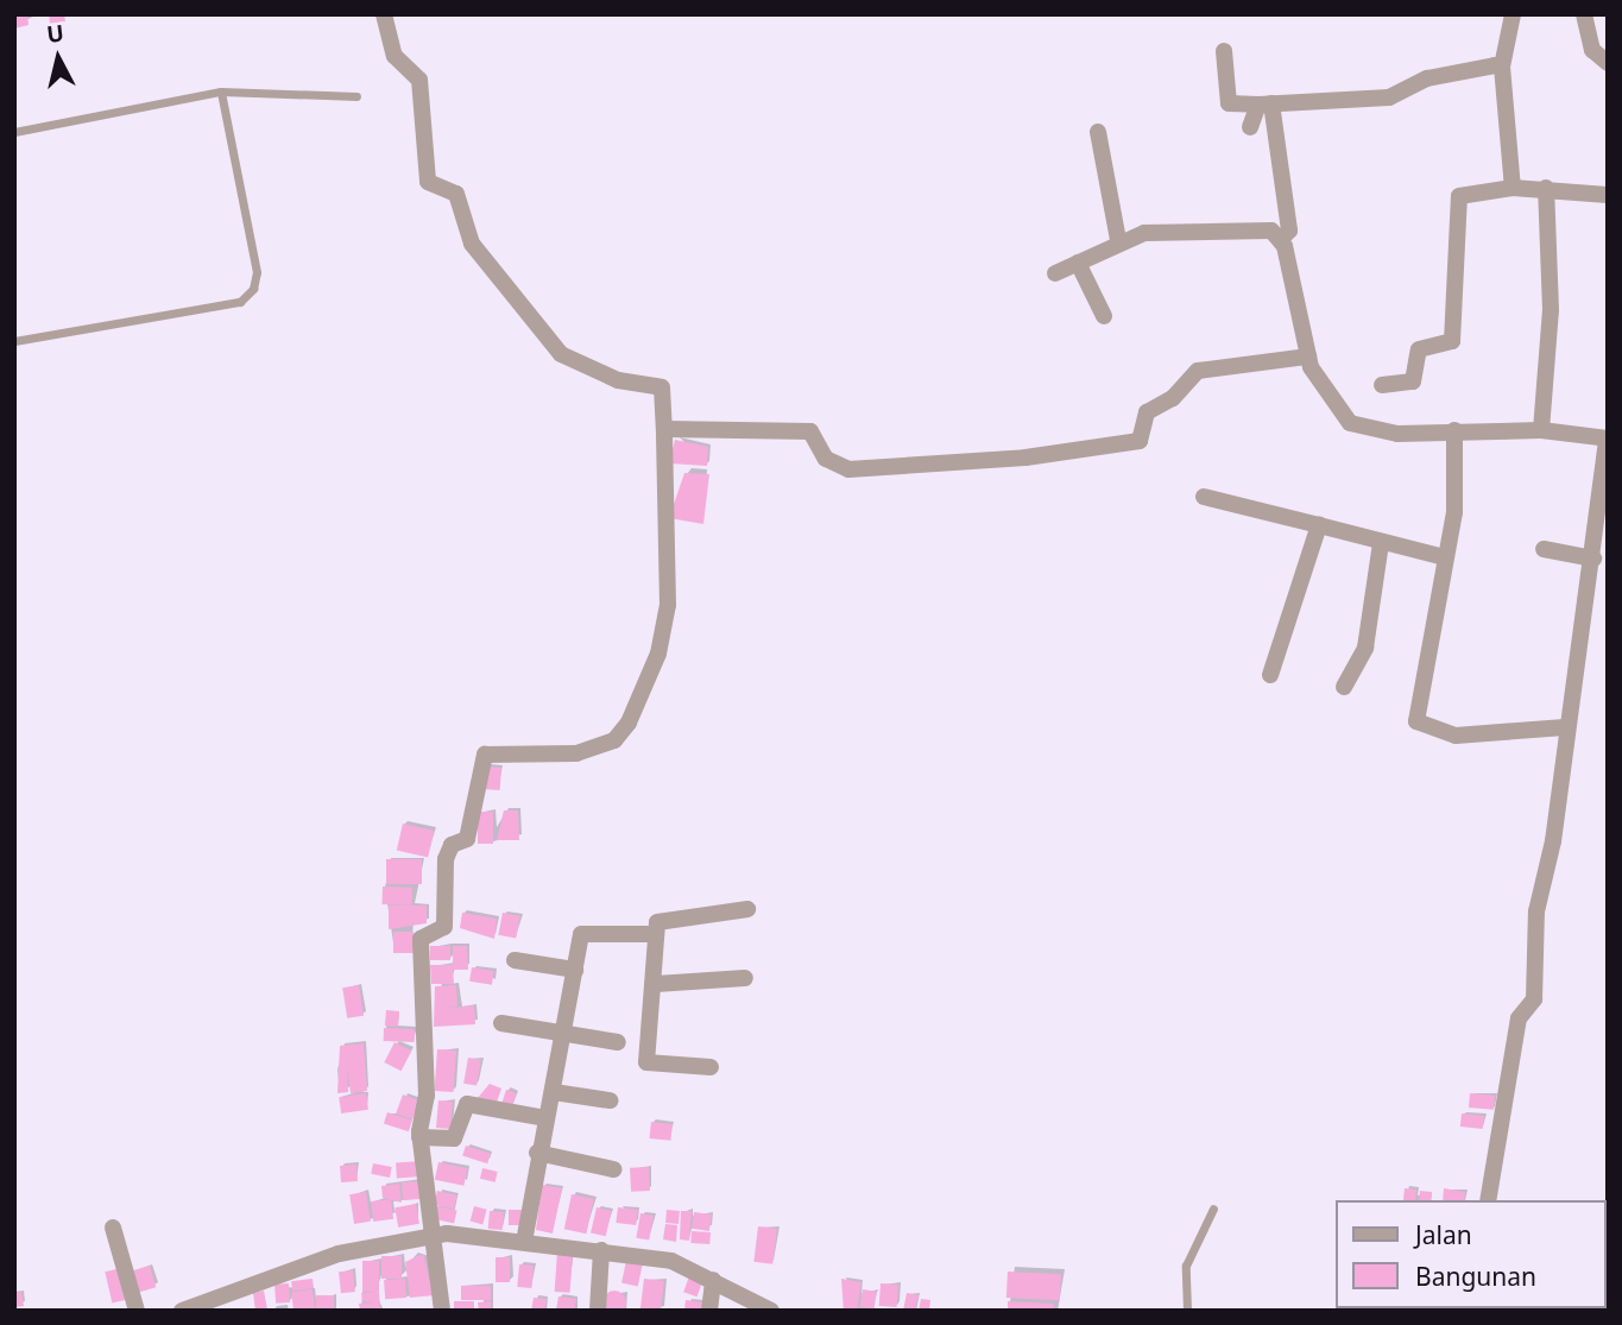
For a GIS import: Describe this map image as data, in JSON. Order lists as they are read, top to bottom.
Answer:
{
  "legend": ["Jalan", "Bangunan"],
  "north": "top"
}
